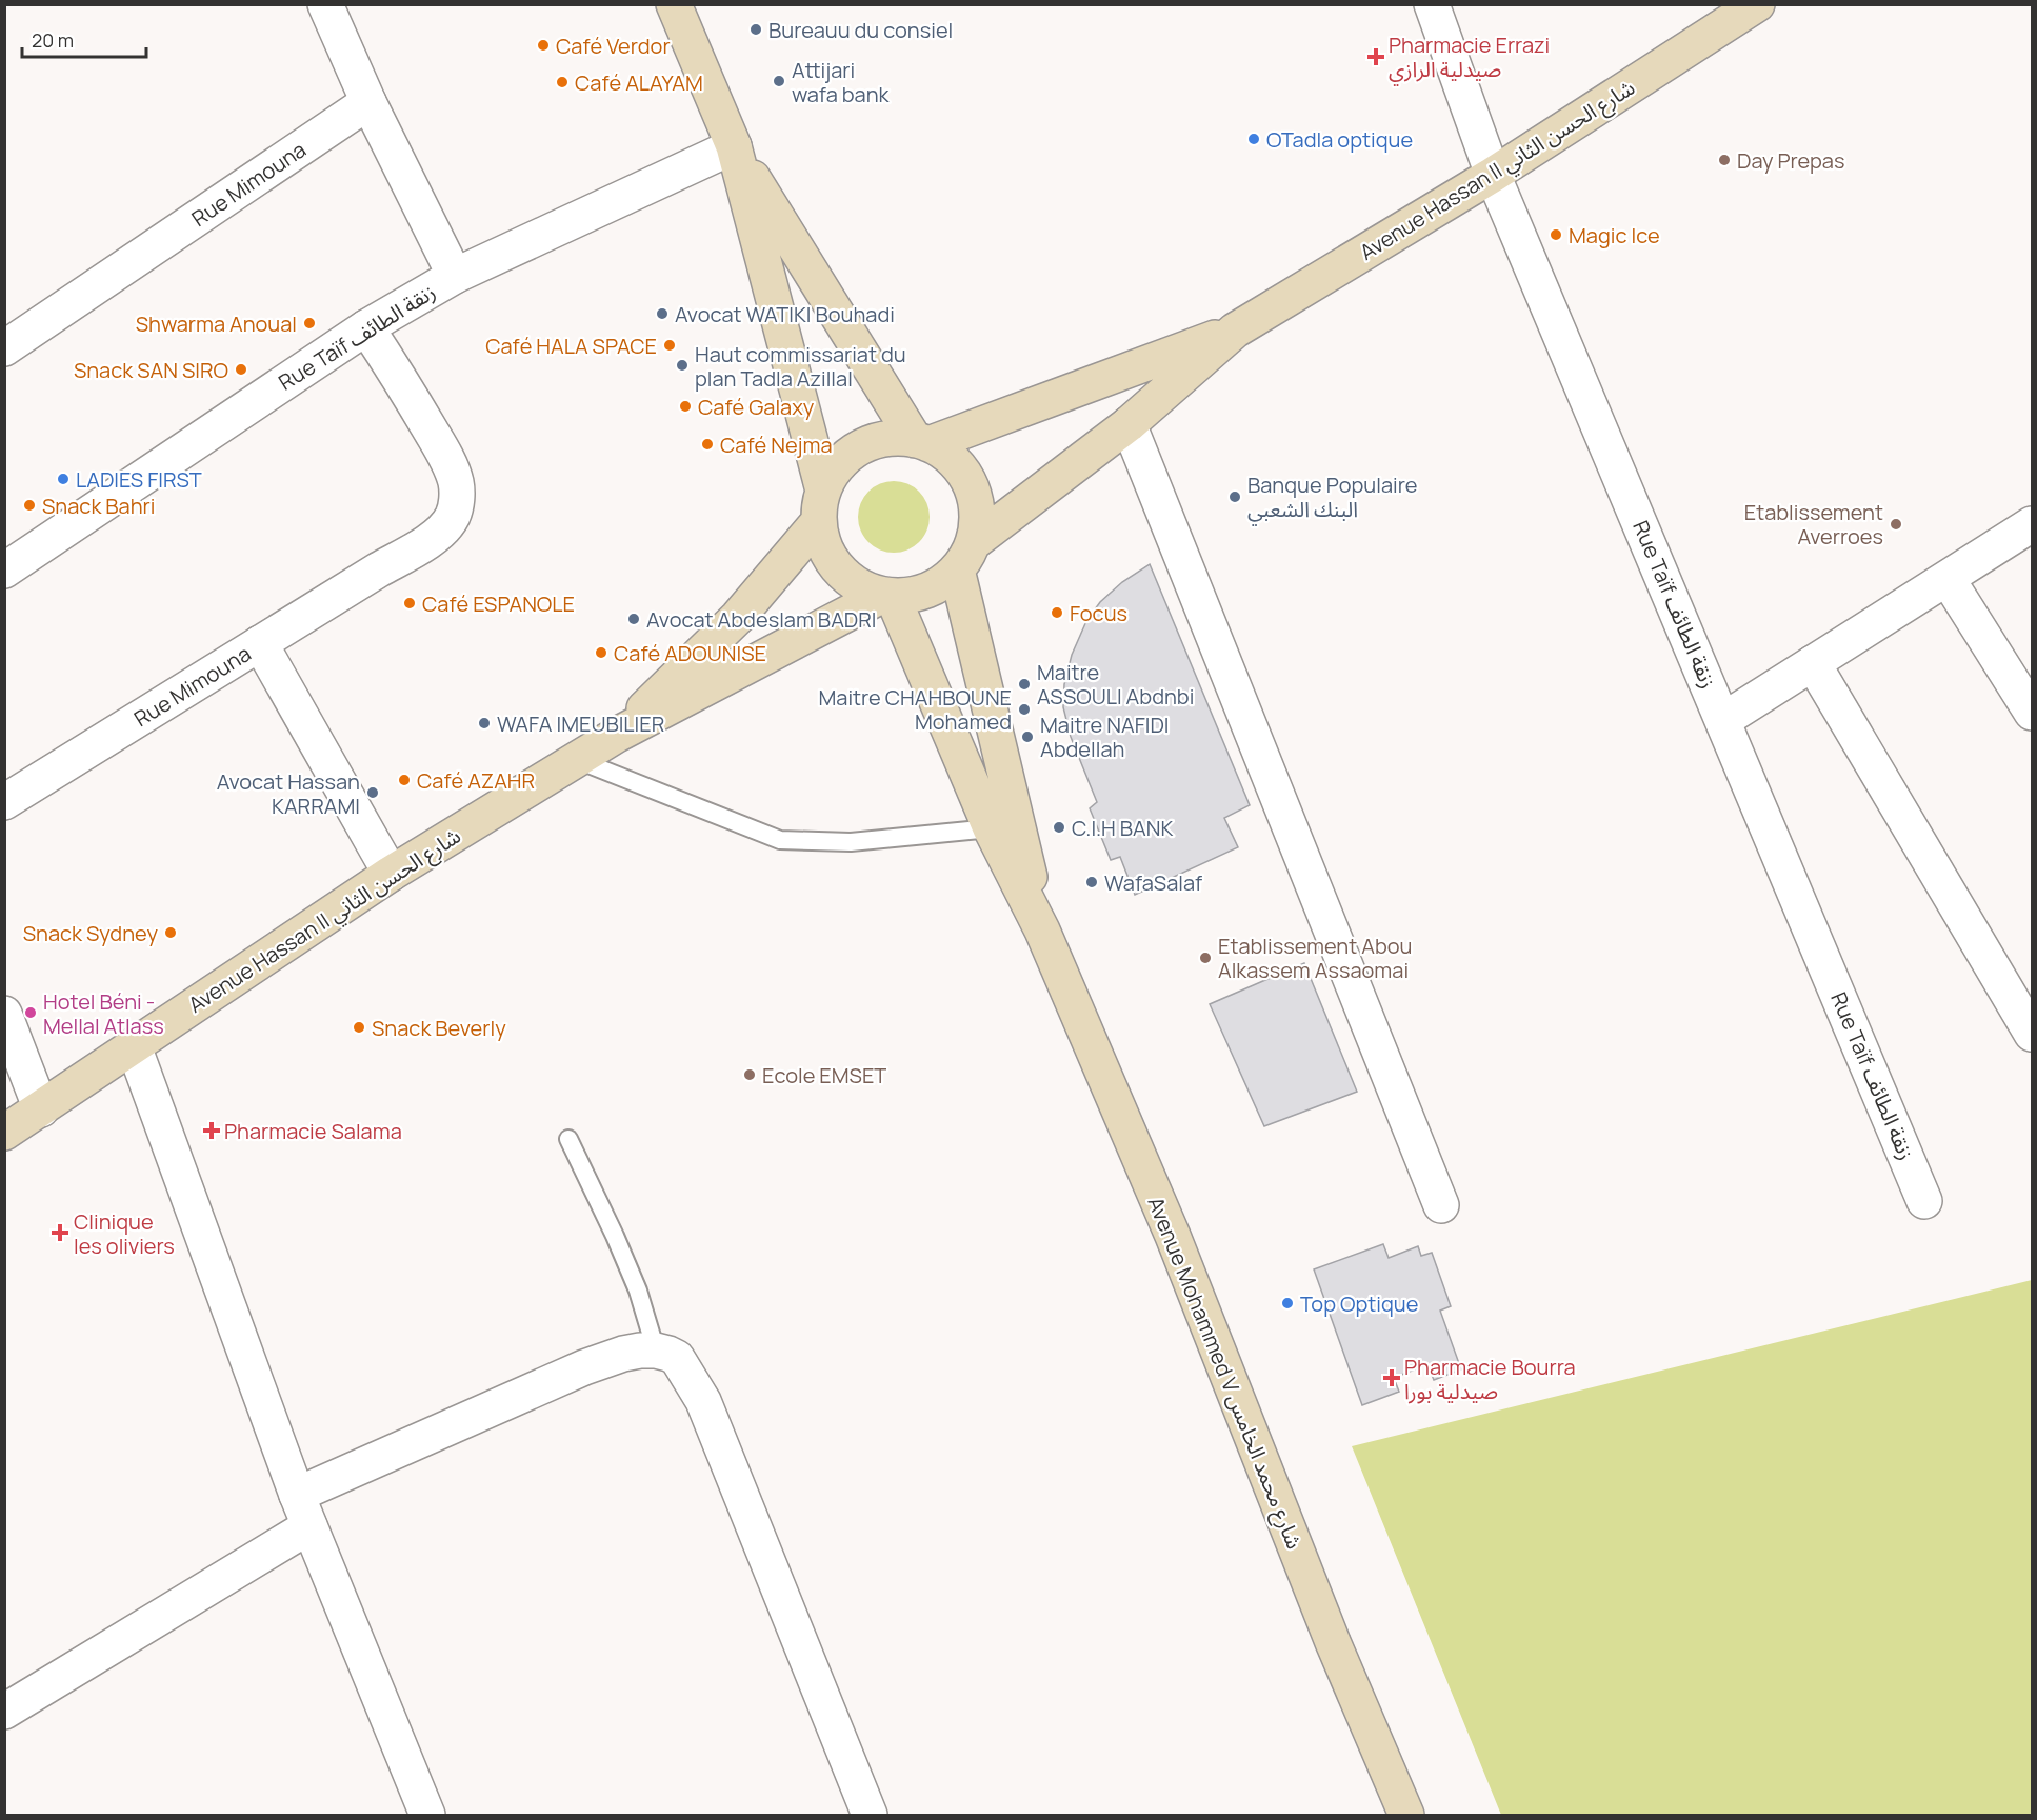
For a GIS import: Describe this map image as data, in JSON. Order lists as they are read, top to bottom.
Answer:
{
  "streets": {
    "main road": ["Avenue Hassan II شارع الحسن الثاني", "Avenue Mohammed V شارع محمد الخامس"],
    "street": ["Rue Mimouna", "Rue Taïf زنقة الطائف"]
  },
  "crossings": [
    ["Avenue Hassan II شارع الحسن الثاني", "Rue Taïf زنقة الطائف"],
    ["Rue Mimouna", "Rue Taïf زنقة الطائف"]
  ],
  "places": {
    "other": [
      "Bureauu du consiel",
      "Café Verdor",
      "Attijari wafa bank",
      "Café ALAYAM",
      "OTadla optique",
      "Day Prepas",
      "Magic Ice",
      "Avocat WATIKI Bouhadi",
      "Shwarma Anoual",
      "Café HALA SPACE",
      "Haut commissariat du plan Tadla Azillal",
      "Snack SAN SIRO",
      "Café Galaxy",
      "Café Nejma",
      "LADIES FIRST",
      "Banque Populaire البنك الشعبي",
      "Snack Bahri",
      "Etablissement Averroes",
      "Café ESPANOLE",
      "Focus",
      "Avocat Abdeslam BADRI",
      "Café ADOUNISE",
      "Maitre ASSOULI Abdnbi",
      "Maitre CHAHBOUNE Mohamed",
      "WAFA IMEUBILIER",
      "Maitre NAFIDI Abdellah",
      "Café AZAHR",
      "Avocat Hassan KARRAMI",
      "C.I.H BANK",
      "WafaSalaf",
      "Snack Sydney",
      "Etablissement Abou Alkassem Assaomai",
      "Hotel Béni - Mellal Atlass",
      "Snack Beverly",
      "Ecole EMSET",
      "Top Optique"
    ],
    "health": [
      "Pharmacie Errazi صيدلية الرازي",
      "Pharmacie Salama",
      "Clinique les oliviers",
      "Pharmacie Bourra صيدلية بورا"
    ]
  },
  "scale_bar": "20 m"
}
